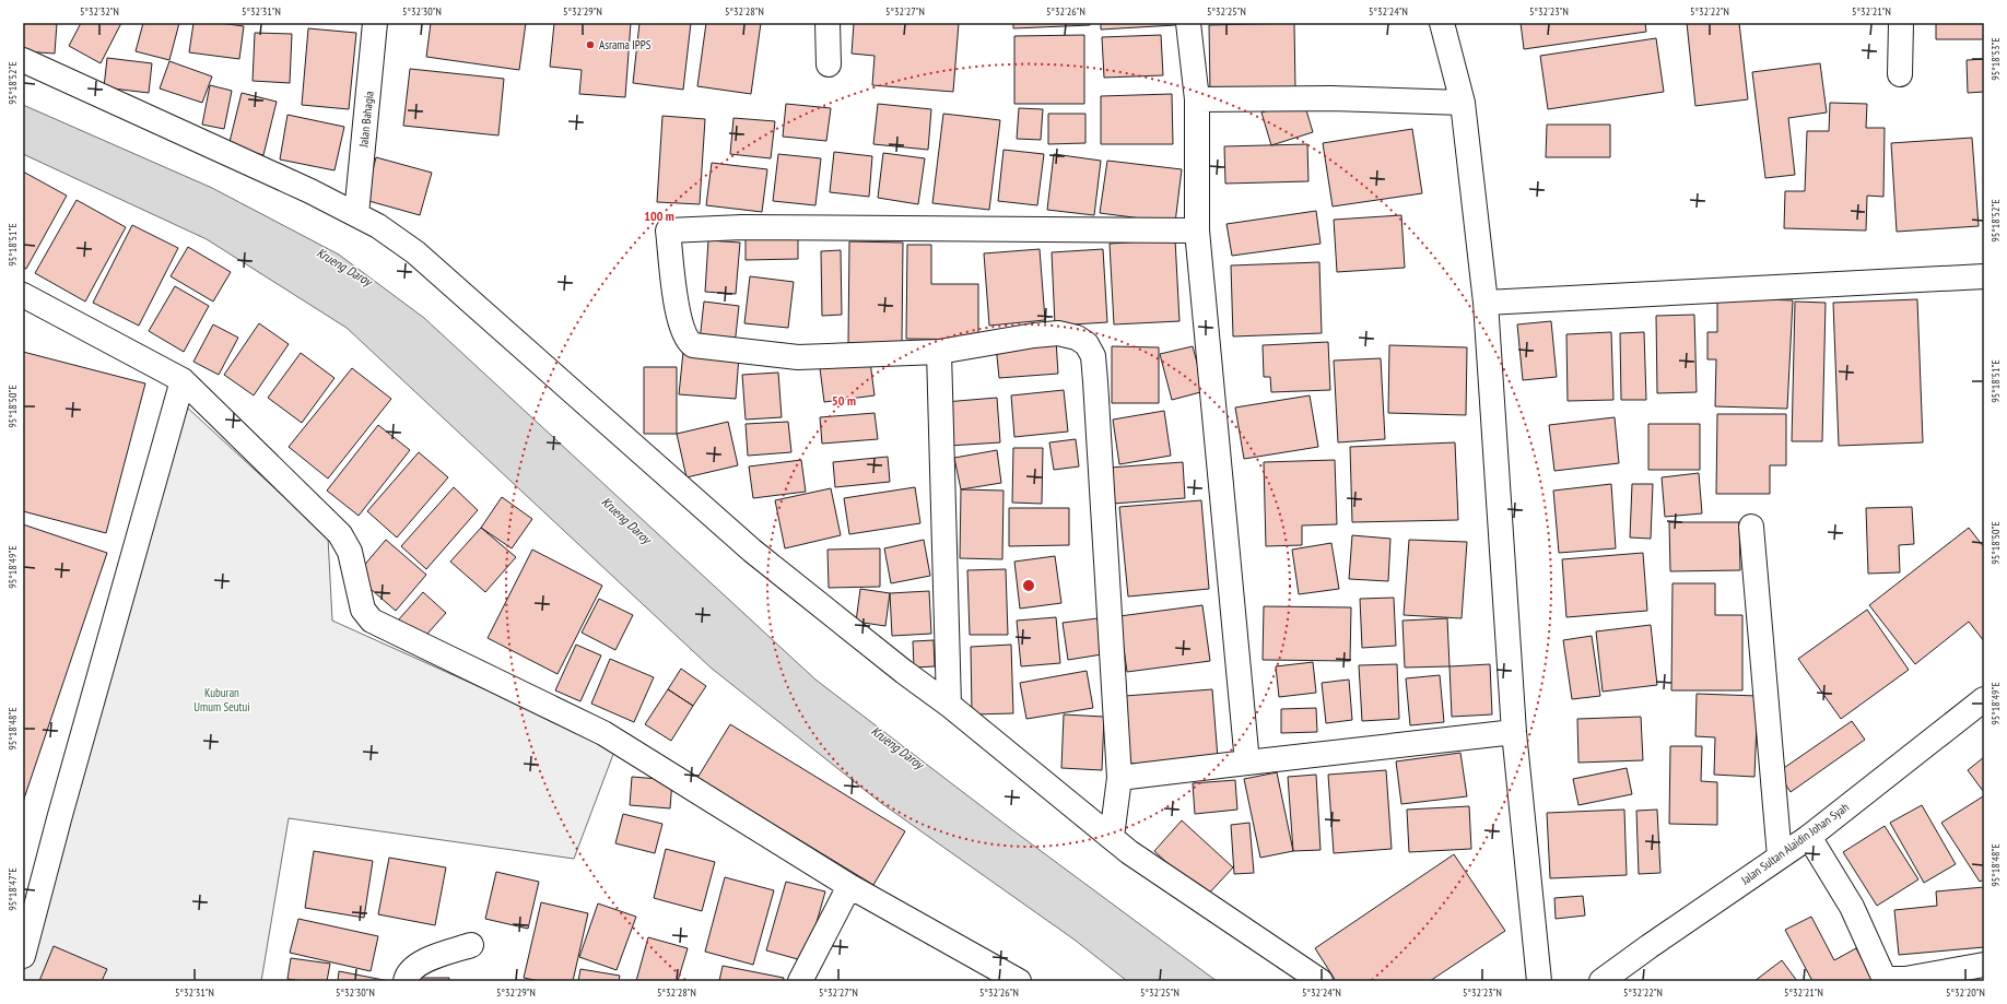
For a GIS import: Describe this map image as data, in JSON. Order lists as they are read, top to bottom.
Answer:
{
  "streets": {
    "street": ["Jalan Bahagia", "Jalan Sultan Alaidin Johan Syah"]
  },
  "water": ["Krueng Daroy"],
  "parks": ["Kuburan Umum Seutui"],
  "places": ["Asrama IPPS"],
  "coordinates": [
    "5°32'32\"N",
    "5°32'31\"N",
    "5°32'30\"N",
    "5°32'29\"N",
    "5°32'28\"N",
    "5°32'27\"N",
    "5°32'26\"N",
    "5°32'25\"N",
    "5°32'24\"N",
    "5°32'23\"N",
    "5°32'22\"N",
    "5°32'21\"N",
    "95°18'53\"E",
    "95°18'52\"E",
    "95°18'51\"E",
    "95°18'50\"E",
    "95°18'49\"E",
    "95°18'48\"E",
    "95°18'47\"E",
    "5°32'20\"N"
  ],
  "rings": ["100 m", "50 m"]
}
